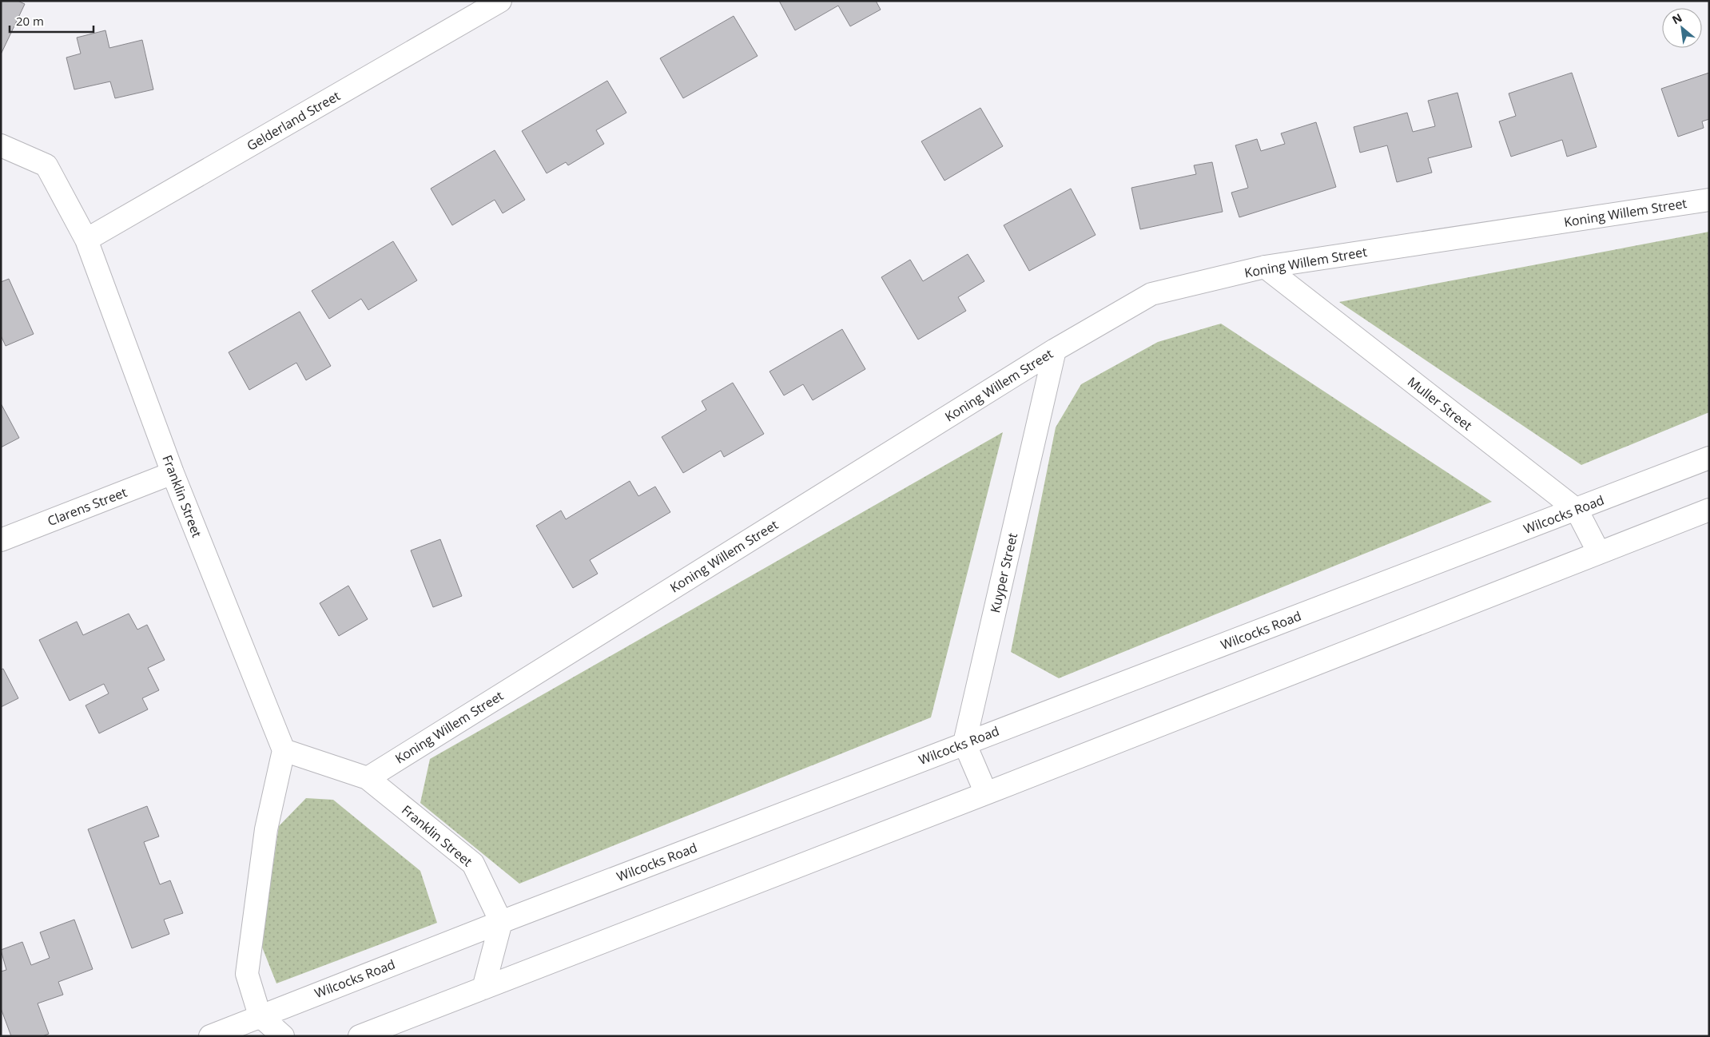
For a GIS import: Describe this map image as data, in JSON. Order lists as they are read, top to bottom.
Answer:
{
  "streets": {
    "street": [
      "Gelderland Street",
      "Koning Willem Street",
      "Muller Street",
      "Franklin Street",
      "Clarens Street",
      "Wilcocks Road",
      "Kuyper Street"
    ]
  },
  "crossings": [
    ["Gelderland Street", "Franklin Street"],
    ["Koning Willem Street", "Muller Street"],
    ["Koning Willem Street", "Franklin Street"],
    ["Koning Willem Street", "Kuyper Street"],
    ["Muller Street", "Wilcocks Road"],
    ["Franklin Street", "Clarens Street"],
    ["Franklin Street", "Wilcocks Road"],
    ["Wilcocks Road", "Kuyper Street"]
  ],
  "scale_bar": "20 m",
  "north": "top left"
}
